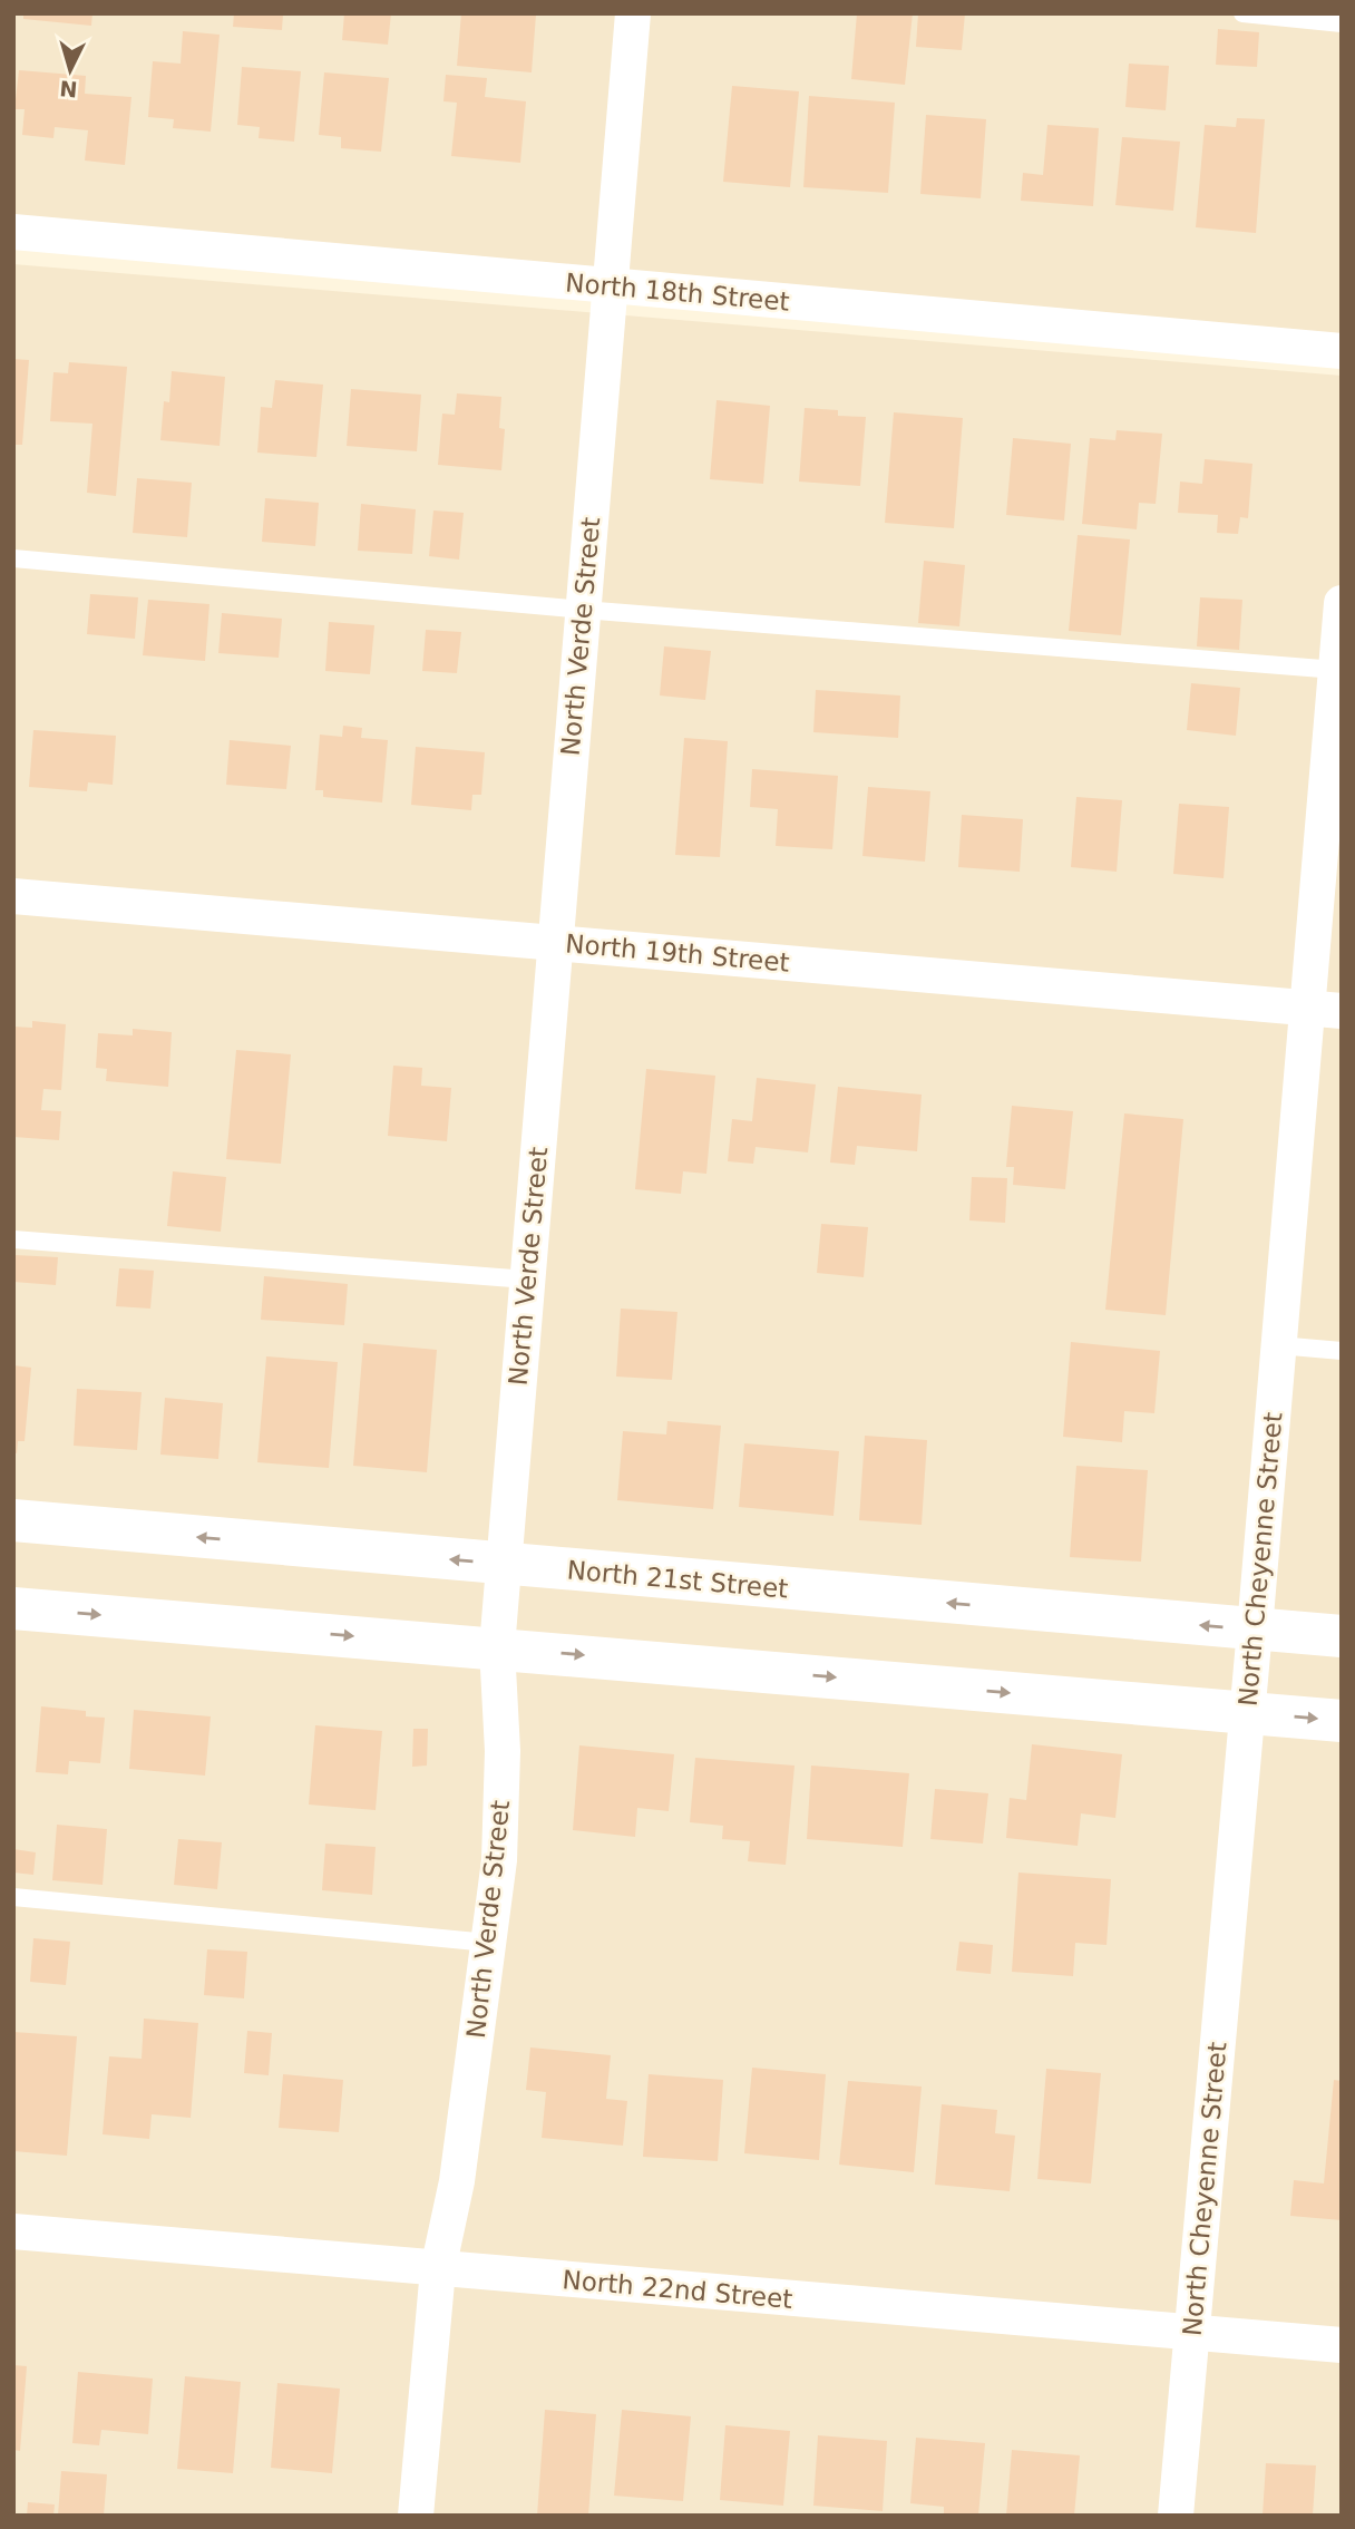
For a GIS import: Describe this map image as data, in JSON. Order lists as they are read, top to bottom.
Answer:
{
  "streets": {
    "main road": ["North 21st Street"],
    "street": [
      "North 18th Street",
      "North Verde Street",
      "North 19th Street",
      "North Cheyenne Street",
      "North 22nd Street"
    ]
  },
  "crossings": [
    ["North 18th Street", "North Verde Street"],
    ["North Verde Street", "North 19th Street"],
    ["North Verde Street", "North 21st Street"],
    ["North Verde Street", "North 22nd Street"],
    ["North 19th Street", "North Cheyenne Street"],
    ["North Cheyenne Street", "North 21st Street"],
    ["North Cheyenne Street", "North 22nd Street"]
  ],
  "north": "bottom"
}
